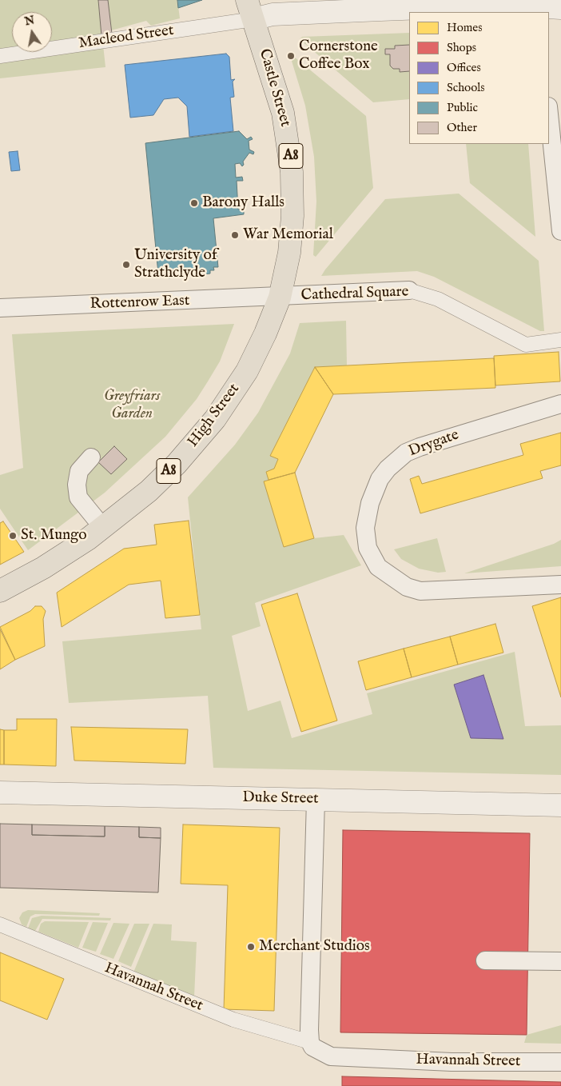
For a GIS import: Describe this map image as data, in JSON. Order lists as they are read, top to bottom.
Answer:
{
  "streets": {
    "main road": ["Castle Street", "A8", "High Street"],
    "street": [
      "Macleod Street",
      "Cathedral Square",
      "Rottenrow East",
      "Drygate",
      "Duke Street",
      "Havannah Street"
    ]
  },
  "crossings": [
    ["Macleod Street", "Castle Street"],
    ["Castle Street", "Cathedral Square"],
    ["Castle Street", "Rottenrow East"],
    ["Castle Street", "High Street"],
    ["Cathedral Square", "Rottenrow East"],
    ["Cathedral Square", "High Street"],
    ["Rottenrow East", "High Street"]
  ],
  "parks": ["Greyfriars Garden"],
  "places": [
    "Cornerstone Coffee Box",
    "Barony Halls",
    "War Memorial",
    "University of Strathclyde",
    "St. Mungo",
    "Merchant Studios"
  ],
  "legend": [
    "Homes",
    "Shops",
    "Offices",
    "Schools",
    "Public",
    "Other"
  ],
  "north": "top"
}
